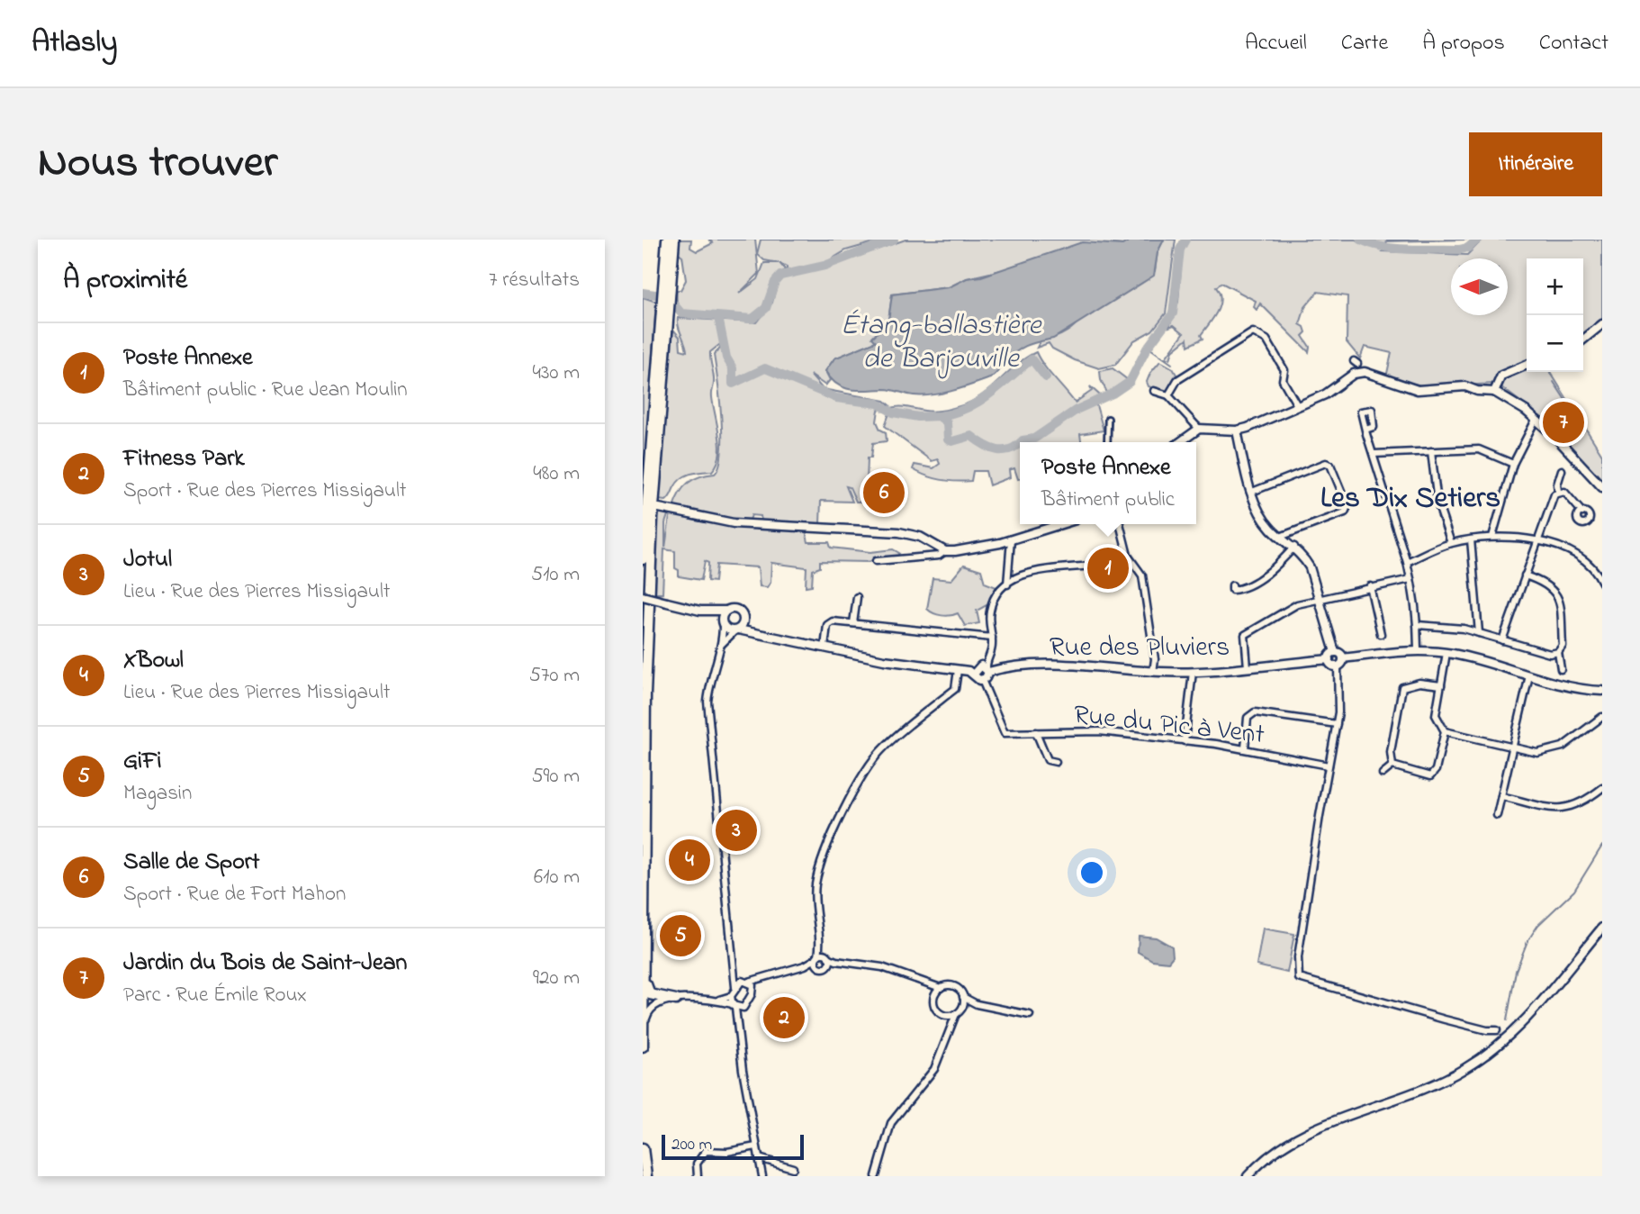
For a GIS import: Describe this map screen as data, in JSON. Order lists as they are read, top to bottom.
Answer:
{
  "streets": {
    "street": ["Rue des Pluviers", "Rue du Pic à Vent"]
  },
  "districts": ["Les Dix Setiers"],
  "water": ["Étang-ballastière de Barjouville"],
  "scale_bar": "200 m",
  "north": "left",
  "page": {
    "header": "Atlasly",
    "nav": [
      "Accueil",
      "Carte",
      "À propos",
      "Contact"
    ],
    "title": "Nous trouver",
    "buttons": "Itinéraire",
    "heading": ["À proximité", "7 résultats"],
    "map_buttons": ["+", "−"],
    "list": [
      {
        "mark": "1",
        "name": "Poste Annexe",
        "note": "Bâtiment public · Rue Jean Moulin",
        "value": "430 m"
      },
      {
        "mark": "2",
        "name": "Fitness Park",
        "note": "Sport · Rue des Pierres Missigault",
        "value": "480 m"
      },
      {
        "mark": "3",
        "name": "Jotul",
        "note": "Lieu · Rue des Pierres Missigault",
        "value": "510 m"
      },
      {
        "mark": "4",
        "name": "XBowl",
        "note": "Lieu · Rue des Pierres Missigault",
        "value": "570 m"
      },
      {
        "mark": "5",
        "name": "GiFi",
        "note": "Magasin",
        "value": "590 m"
      },
      {
        "mark": "6",
        "name": "Salle de Sport",
        "note": "Sport · Rue de Fort Mahon",
        "value": "610 m"
      },
      {
        "mark": "7",
        "name": "Jardin du Bois de Saint-Jean",
        "note": "Parc · Rue Émile Roux",
        "value": "920 m"
      }
    ],
    "pins": [
      "7",
      "6",
      "1",
      "3",
      "4",
      "5",
      "2"
    ],
    "popup": ["Poste Annexe", "Bâtiment public"],
    "scale": "200 m"
  }
}
